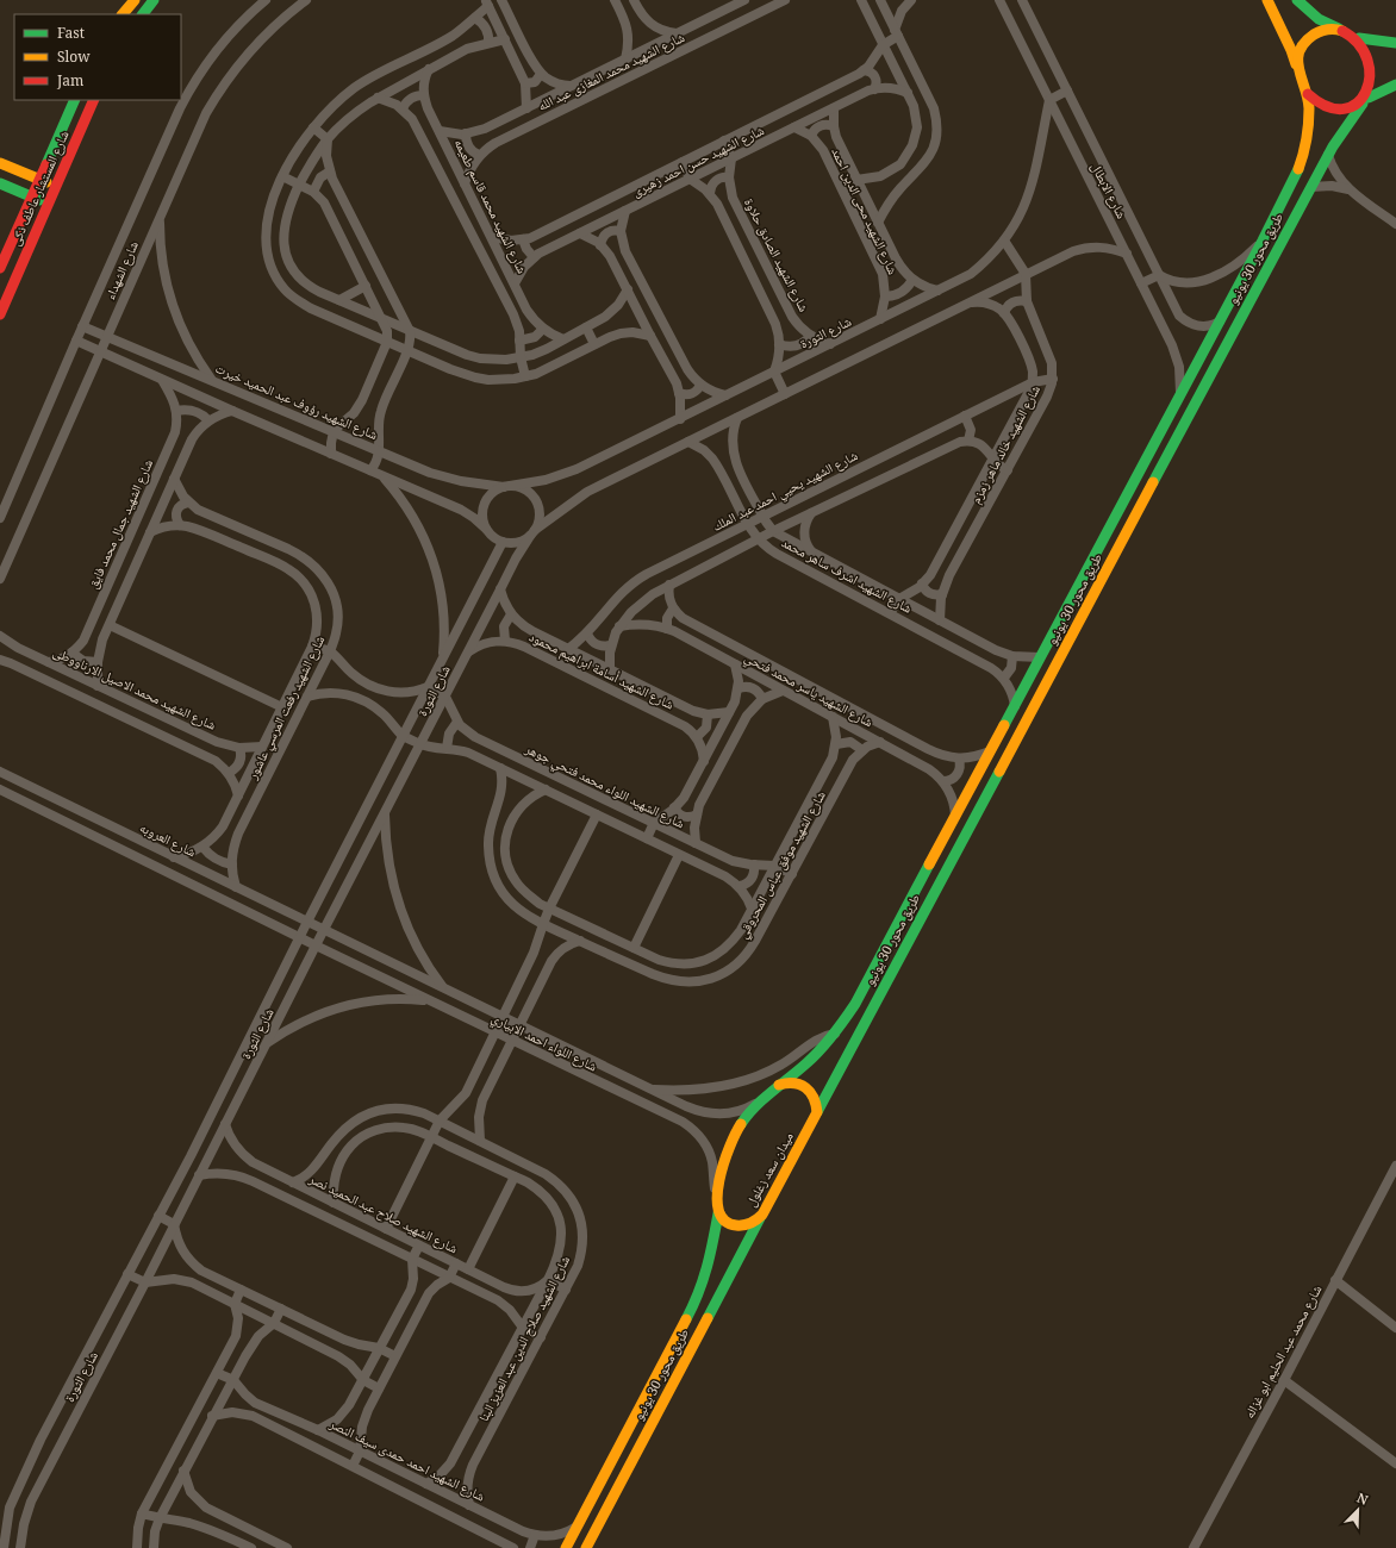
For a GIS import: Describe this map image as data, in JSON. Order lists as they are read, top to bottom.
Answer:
{
  "streets": {
    "street": [
      "شارع الشهيد محمد المغازى عبد الله",
      "شارع الشهيد حسن احمد زهيرى",
      "شارع المستشار عاطف ذكى",
      "شارع الابطال",
      "شارع الشهيد محمد قاسم طعيمه",
      "شارع الشهيد محى الدين احمد",
      "شارع الشهيد الصادق حلاوة",
      "طريق محور 30 يونيو",
      "شارع الشهداء",
      "شارع الثورة",
      "شارع الشهيد رؤوف عبد الحميد خيرت",
      "شارع الشهيد خالد ماهر زمزم",
      "شارع الشهيد يحيي احمد عبد الملك",
      "شارع الشهيد جمال محمد فايق",
      "شارع الشهيد اشرف ساهر محمد",
      "شارع الشهيد أسامة ابراهيم محمود",
      "شارع الشهيد محمد الاصيل الارناووطى",
      "شارع الشهيد ياسر محمد فتحي",
      "شارع الشهيد رفعت المرسي عاشور",
      "شارع الشهيد اللواء محمد فتحي جوهر",
      "شارع العروبه",
      "شارع الشهيد موفق عباس المحروقي",
      "شارع اللواء احمد الابياري",
      "ميدان سعد زغلول",
      "شارع الشهيد صلاح عبد الحميد نصر",
      "شارع الشهيد صلاح الدين عبد العزيز البنا",
      "شارع محمد عبد الحليم ابو غزاله",
      "شارع الشهيد احمد حمدى سيف النصر"
    ]
  },
  "crossings": [
    ["شارع الشهيد محمد المغازى عبد الله", "شارع الشهيد محمد قاسم طعيمه"],
    ["شارع الشهيد حسن احمد زهيرى", "شارع الشهيد محمد قاسم طعيمه"],
    ["شارع الشهيد حسن احمد زهيرى", "شارع الشهيد محى الدين احمد"],
    ["شارع الشهيد حسن احمد زهيرى", "شارع الشهيد الصادق حلاوة"],
    ["شارع الابطال", "طريق محور 30 يونيو"],
    ["شارع الابطال", "شارع الثورة"],
    ["شارع الشهيد محى الدين احمد", "شارع الثورة"],
    ["شارع الشهيد الصادق حلاوة", "شارع الثورة"],
    ["طريق محور 30 يونيو", "شارع الشهيد اشرف ساهر محمد"],
    ["طريق محور 30 يونيو", "شارع الشهيد ياسر محمد فتحي"],
    ["طريق محور 30 يونيو", "ميدان سعد زغلول"],
    ["طريق محور 30 يونيو", "شارع الشهيد احمد حمدى سيف النصر"],
    ["شارع الشهداء", "شارع الشهيد رؤوف عبد الحميد خيرت"],
    ["شارع الثورة", "شارع الشهيد رؤوف عبد الحميد خيرت"],
    ["شارع الثورة", "شارع الشهيد خالد ماهر زمزم"],
    ["شارع الثورة", "شارع الشهيد اشرف ساهر محمد"],
    ["شارع الثورة", "شارع الشهيد أسامة ابراهيم محمود"],
    ["شارع الثورة", "شارع الشهيد اللواء محمد فتحي جوهر"],
    ["شارع الثورة", "شارع العروبه"],
    ["شارع الثورة", "شارع اللواء احمد الابياري"],
    ["شارع الثورة", "شارع الشهيد صلاح عبد الحميد نصر"],
    ["شارع الشهيد خالد ماهر زمزم", "شارع الشهيد يحيي احمد عبد الملك"],
    ["شارع الشهيد خالد ماهر زمزم", "شارع الشهيد اشرف ساهر محمد"],
    ["شارع الشهيد يحيي احمد عبد الملك", "شارع الشهيد اشرف ساهر محمد"],
    ["شارع الشهيد يحيي احمد عبد الملك", "شارع الشهيد أسامة ابراهيم محمود"],
    ["شارع الشهيد جمال محمد فايق", "شارع الشهيد محمد الاصيل الارناووطى"],
    ["شارع الشهيد محمد الاصيل الارناووطى", "شارع الشهيد رفعت المرسي عاشور"],
    ["شارع الشهيد ياسر محمد فتحي", "شارع الشهيد موفق عباس المحروقي"],
    ["شارع الشهيد رفعت المرسي عاشور", "شارع العروبه"],
    ["شارع الشهيد اللواء محمد فتحي جوهر", "شارع الشهيد موفق عباس المحروقي"],
    ["شارع العروبه", "شارع اللواء احمد الابياري"],
    ["شارع الشهيد صلاح عبد الحميد نصر", "شارع الشهيد صلاح الدين عبد العزيز البنا"],
    ["شارع الشهيد صلاح الدين عبد العزيز البنا", "شارع الشهيد احمد حمدى سيف النصر"]
  ],
  "legend": ["Fast", "Slow", "Jam"],
  "north": "top right"
}
